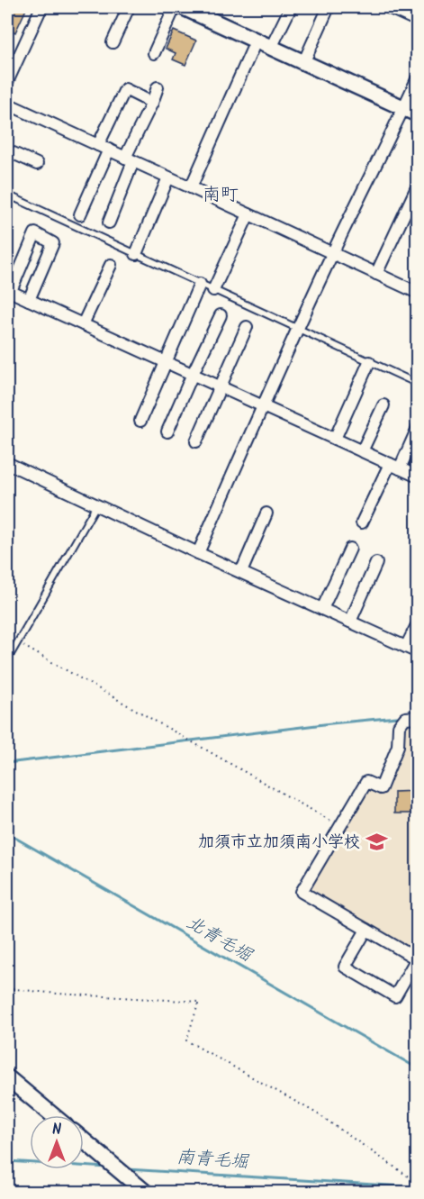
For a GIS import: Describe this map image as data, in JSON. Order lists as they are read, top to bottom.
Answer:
{
  "districts": ["南町"],
  "water": ["北青毛堀", "南青毛堀"],
  "places": {
    "school or university": ["加須市立加須南小学校"]
  },
  "north": "top"
}
